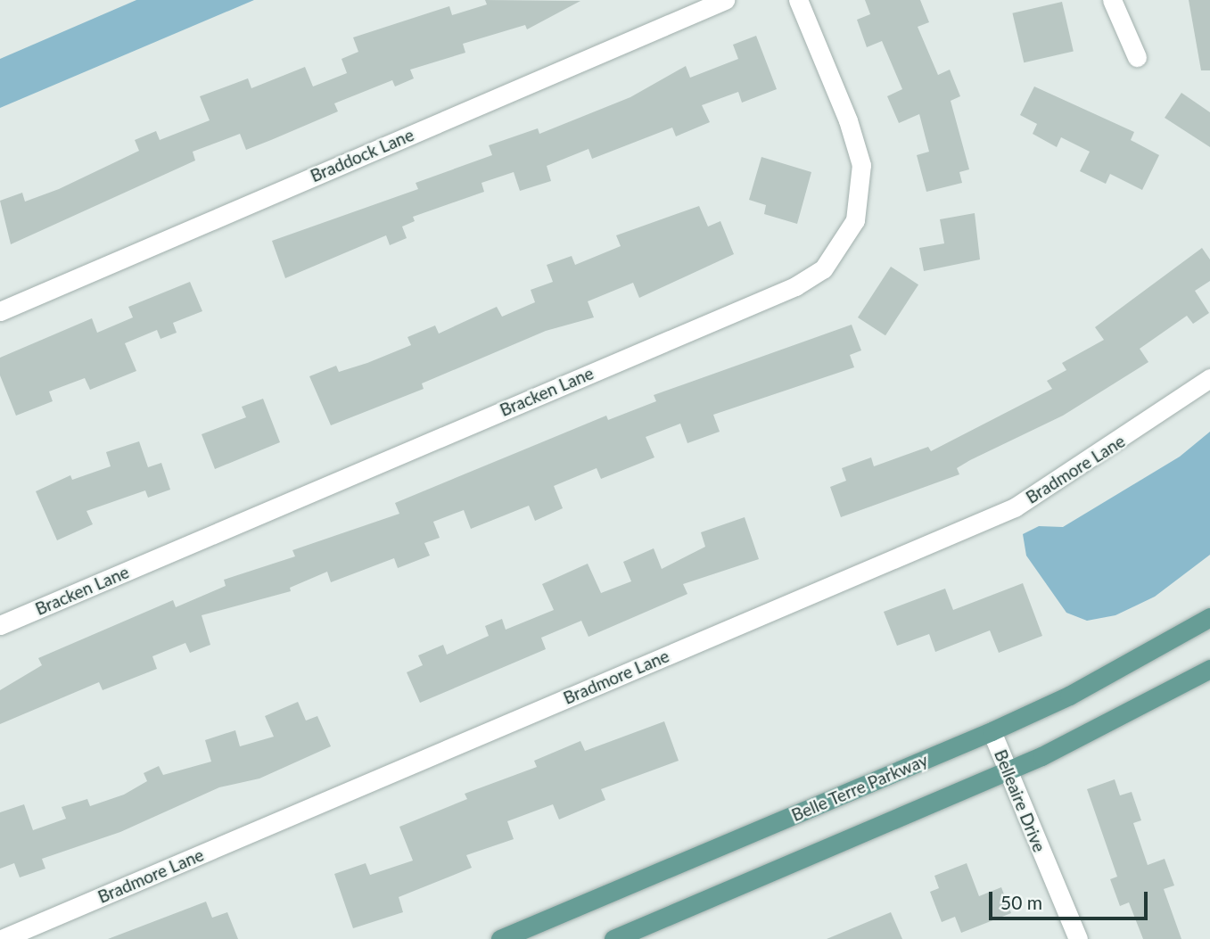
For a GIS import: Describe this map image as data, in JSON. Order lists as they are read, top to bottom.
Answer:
{
  "streets": {
    "main road": ["Belle Terre Parkway"],
    "street": [
      "Braddock Lane",
      "Bracken Lane",
      "Bradmore Lane",
      "Belleaire Drive"
    ]
  },
  "crossings": [
    ["Belle Terre Parkway", "Belleaire Drive"]
  ],
  "scale_bar": "50 m"
}
